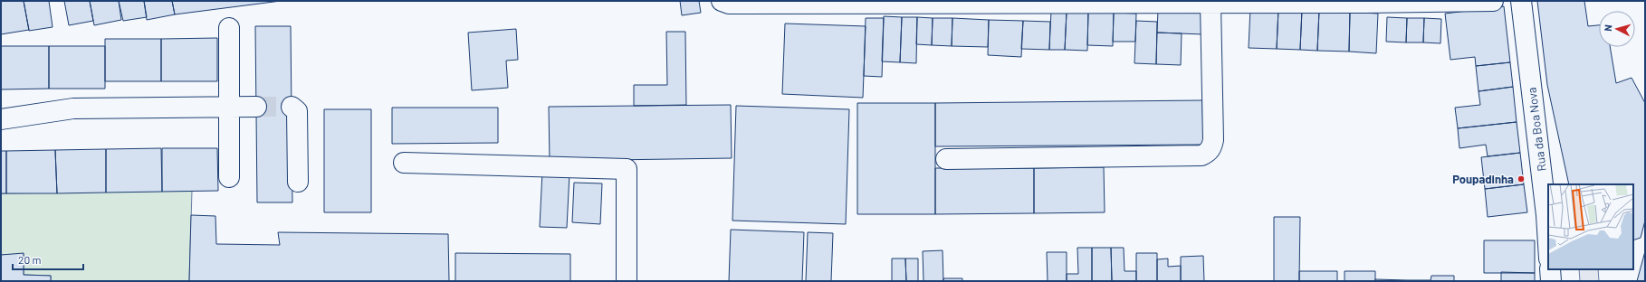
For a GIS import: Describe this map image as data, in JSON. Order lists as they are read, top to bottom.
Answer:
{
  "streets": {
    "street": ["Rua da Boa Nova"]
  },
  "places": ["Poupadinha"],
  "scale_bar": "20 m",
  "north": "left"
}
